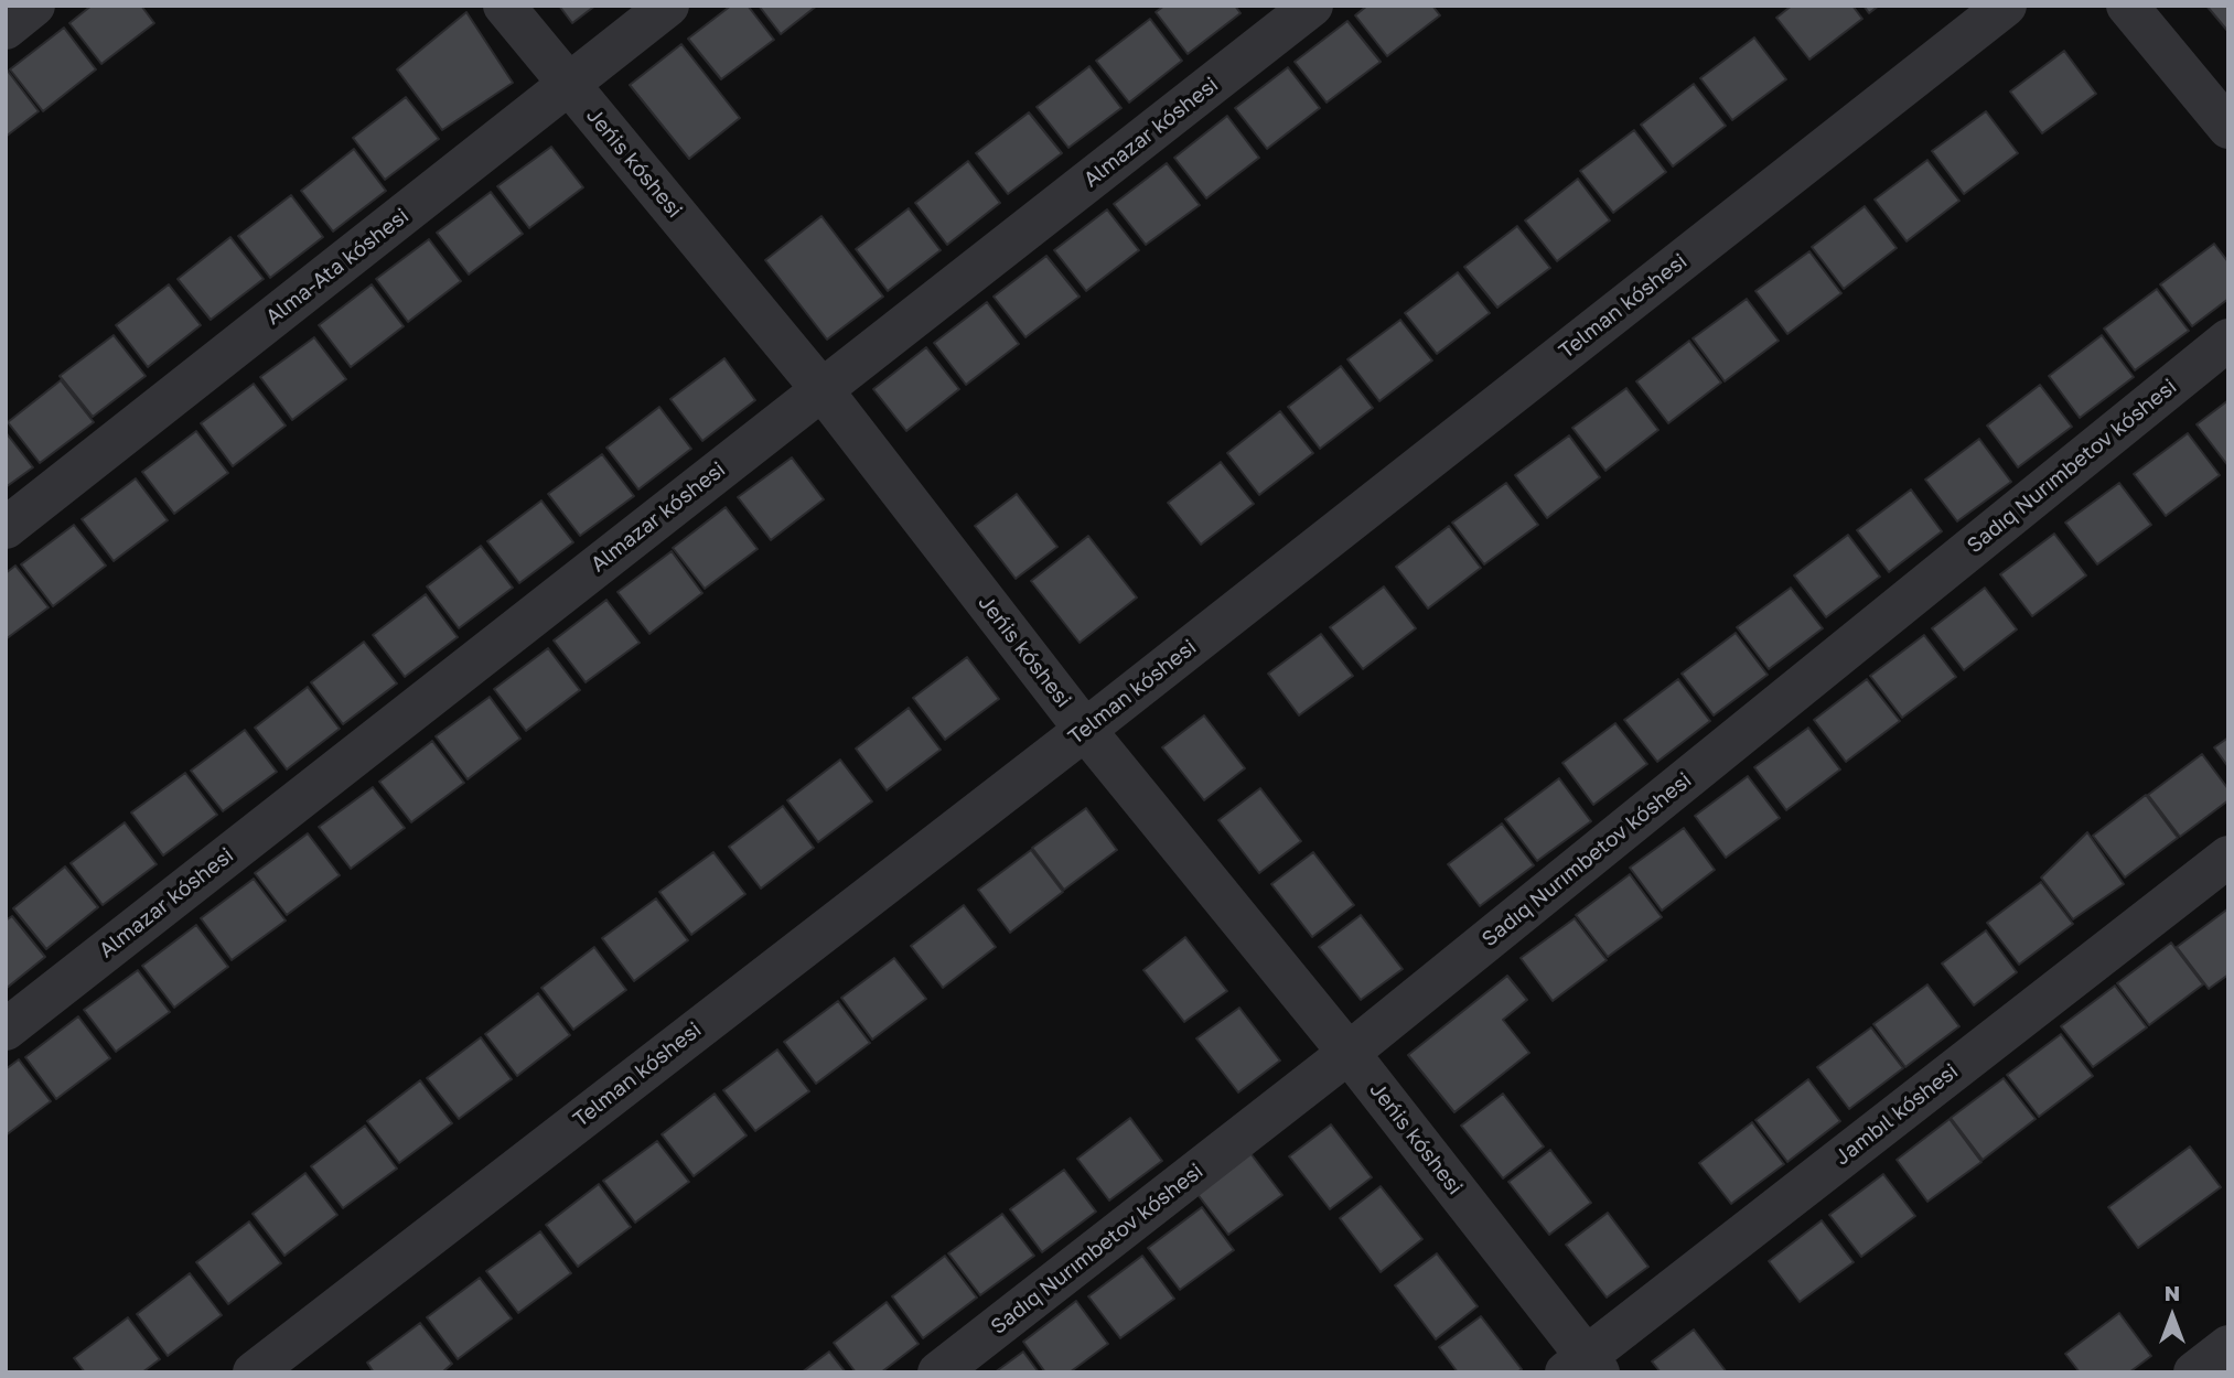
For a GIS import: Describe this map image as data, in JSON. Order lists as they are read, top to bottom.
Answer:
{
  "streets": {
    "street": [
      "Almazar kóshesi",
      "Jeńis kóshesi",
      "Alma-Ata kóshesi",
      "Telman kóshesi",
      "Sadıq Nurımbetov kóshesi",
      "Jambıl kóshesi"
    ]
  },
  "crossings": [
    ["Almazar kóshesi", "Jeńis kóshesi"],
    ["Jeńis kóshesi", "Alma-Ata kóshesi"],
    ["Jeńis kóshesi", "Telman kóshesi"],
    ["Jeńis kóshesi", "Sadıq Nurımbetov kóshesi"],
    ["Jeńis kóshesi", "Jambıl kóshesi"]
  ],
  "north": "top"
}
